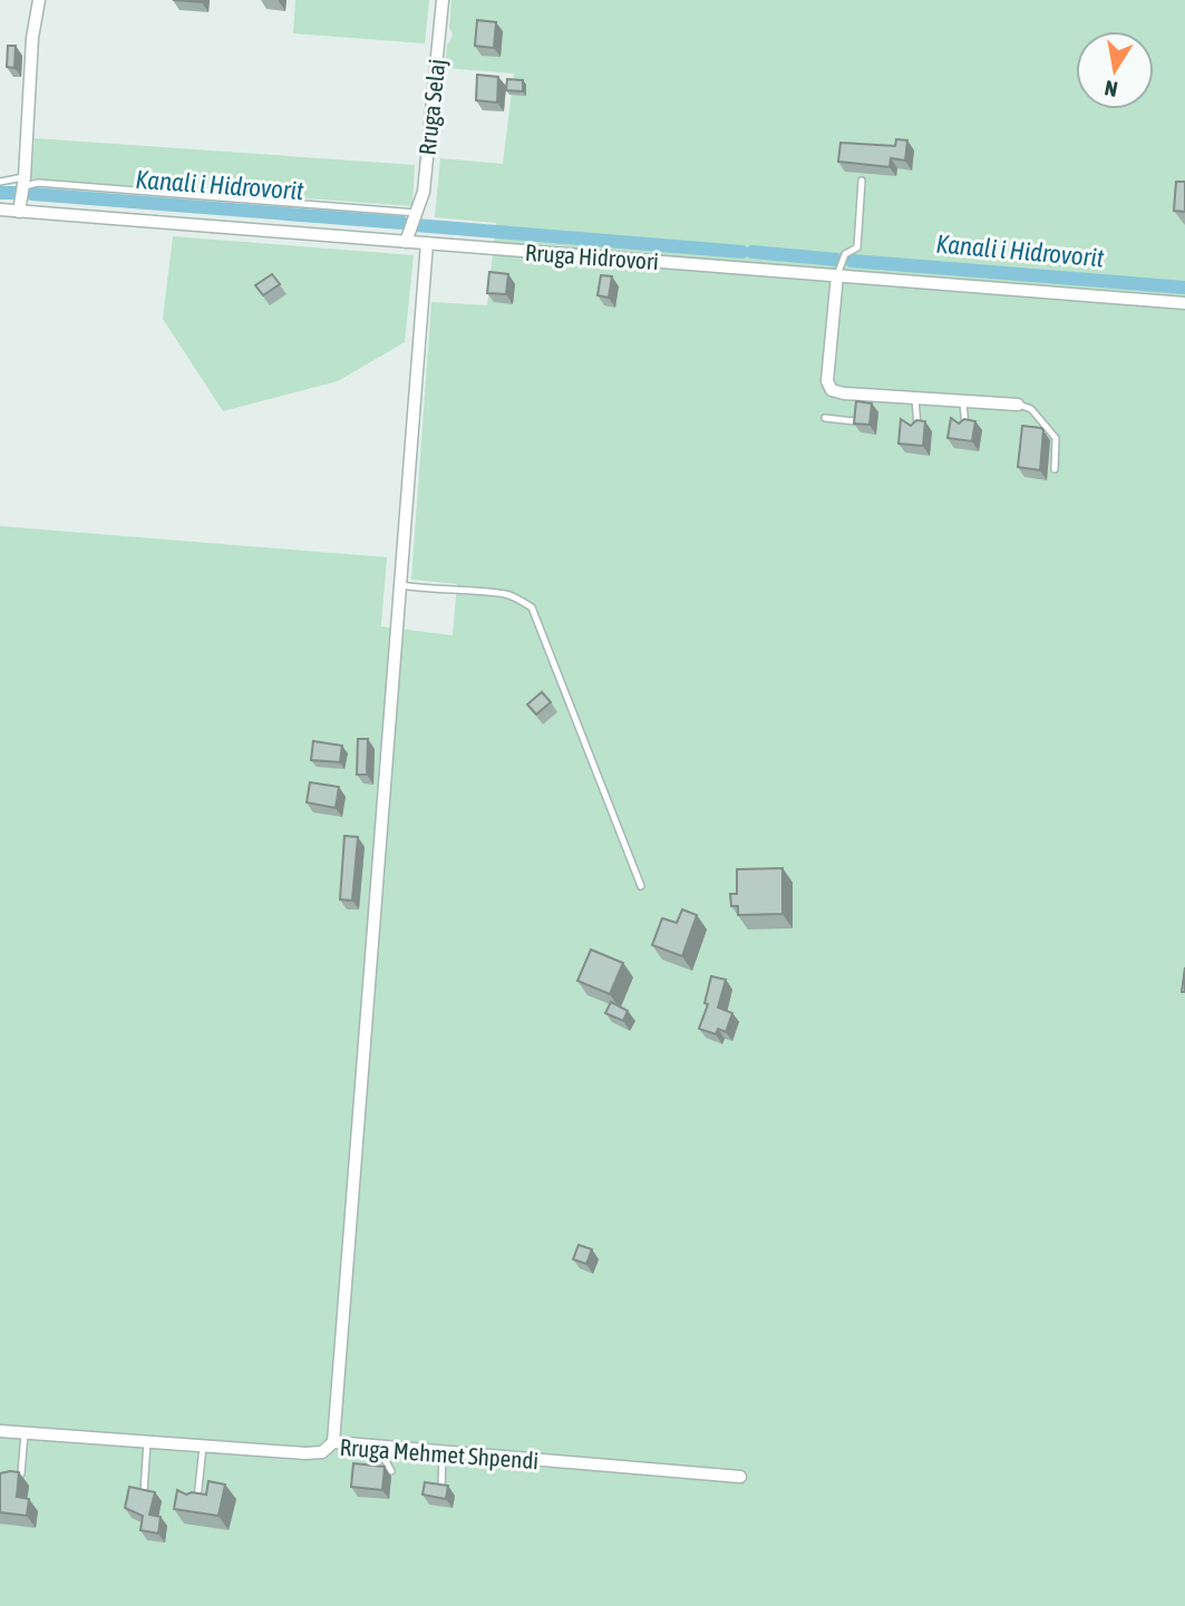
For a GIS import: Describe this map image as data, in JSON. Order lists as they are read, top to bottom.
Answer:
{
  "streets": {
    "street": ["Rruga Selaj", "Rruga Hidrovori", "Rruga Mehmet Shpendi"]
  },
  "crossings": [
    ["Rruga Selaj", "Rruga Hidrovori"]
  ],
  "water": ["Kanali i Hidrovorit"],
  "north": "bottom"
}
